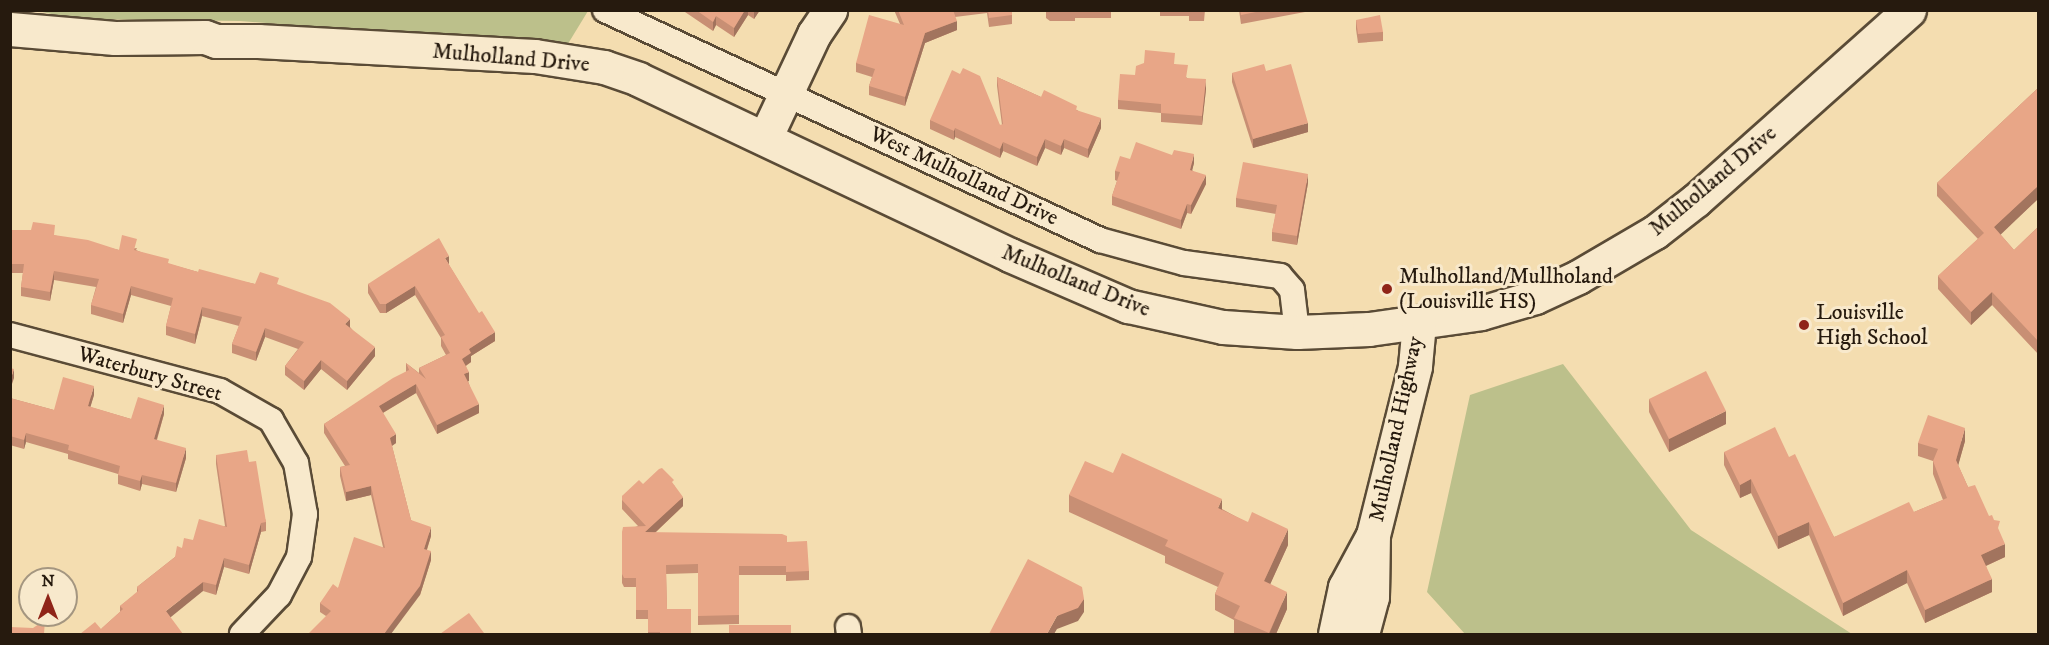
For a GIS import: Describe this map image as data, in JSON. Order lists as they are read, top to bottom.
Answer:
{
  "streets": {
    "main road": ["Mulholland Drive", "Mulholland Highway"],
    "street": ["West Mulholland Drive", "Waterbury Street"]
  },
  "crossings": [
    ["Mulholland Drive", "West Mulholland Drive"],
    ["Mulholland Drive", "Mulholland Highway"]
  ],
  "places": ["Mulholland/Mullholand (Louisville HS)", "Louisville High School"],
  "north": "top"
}
